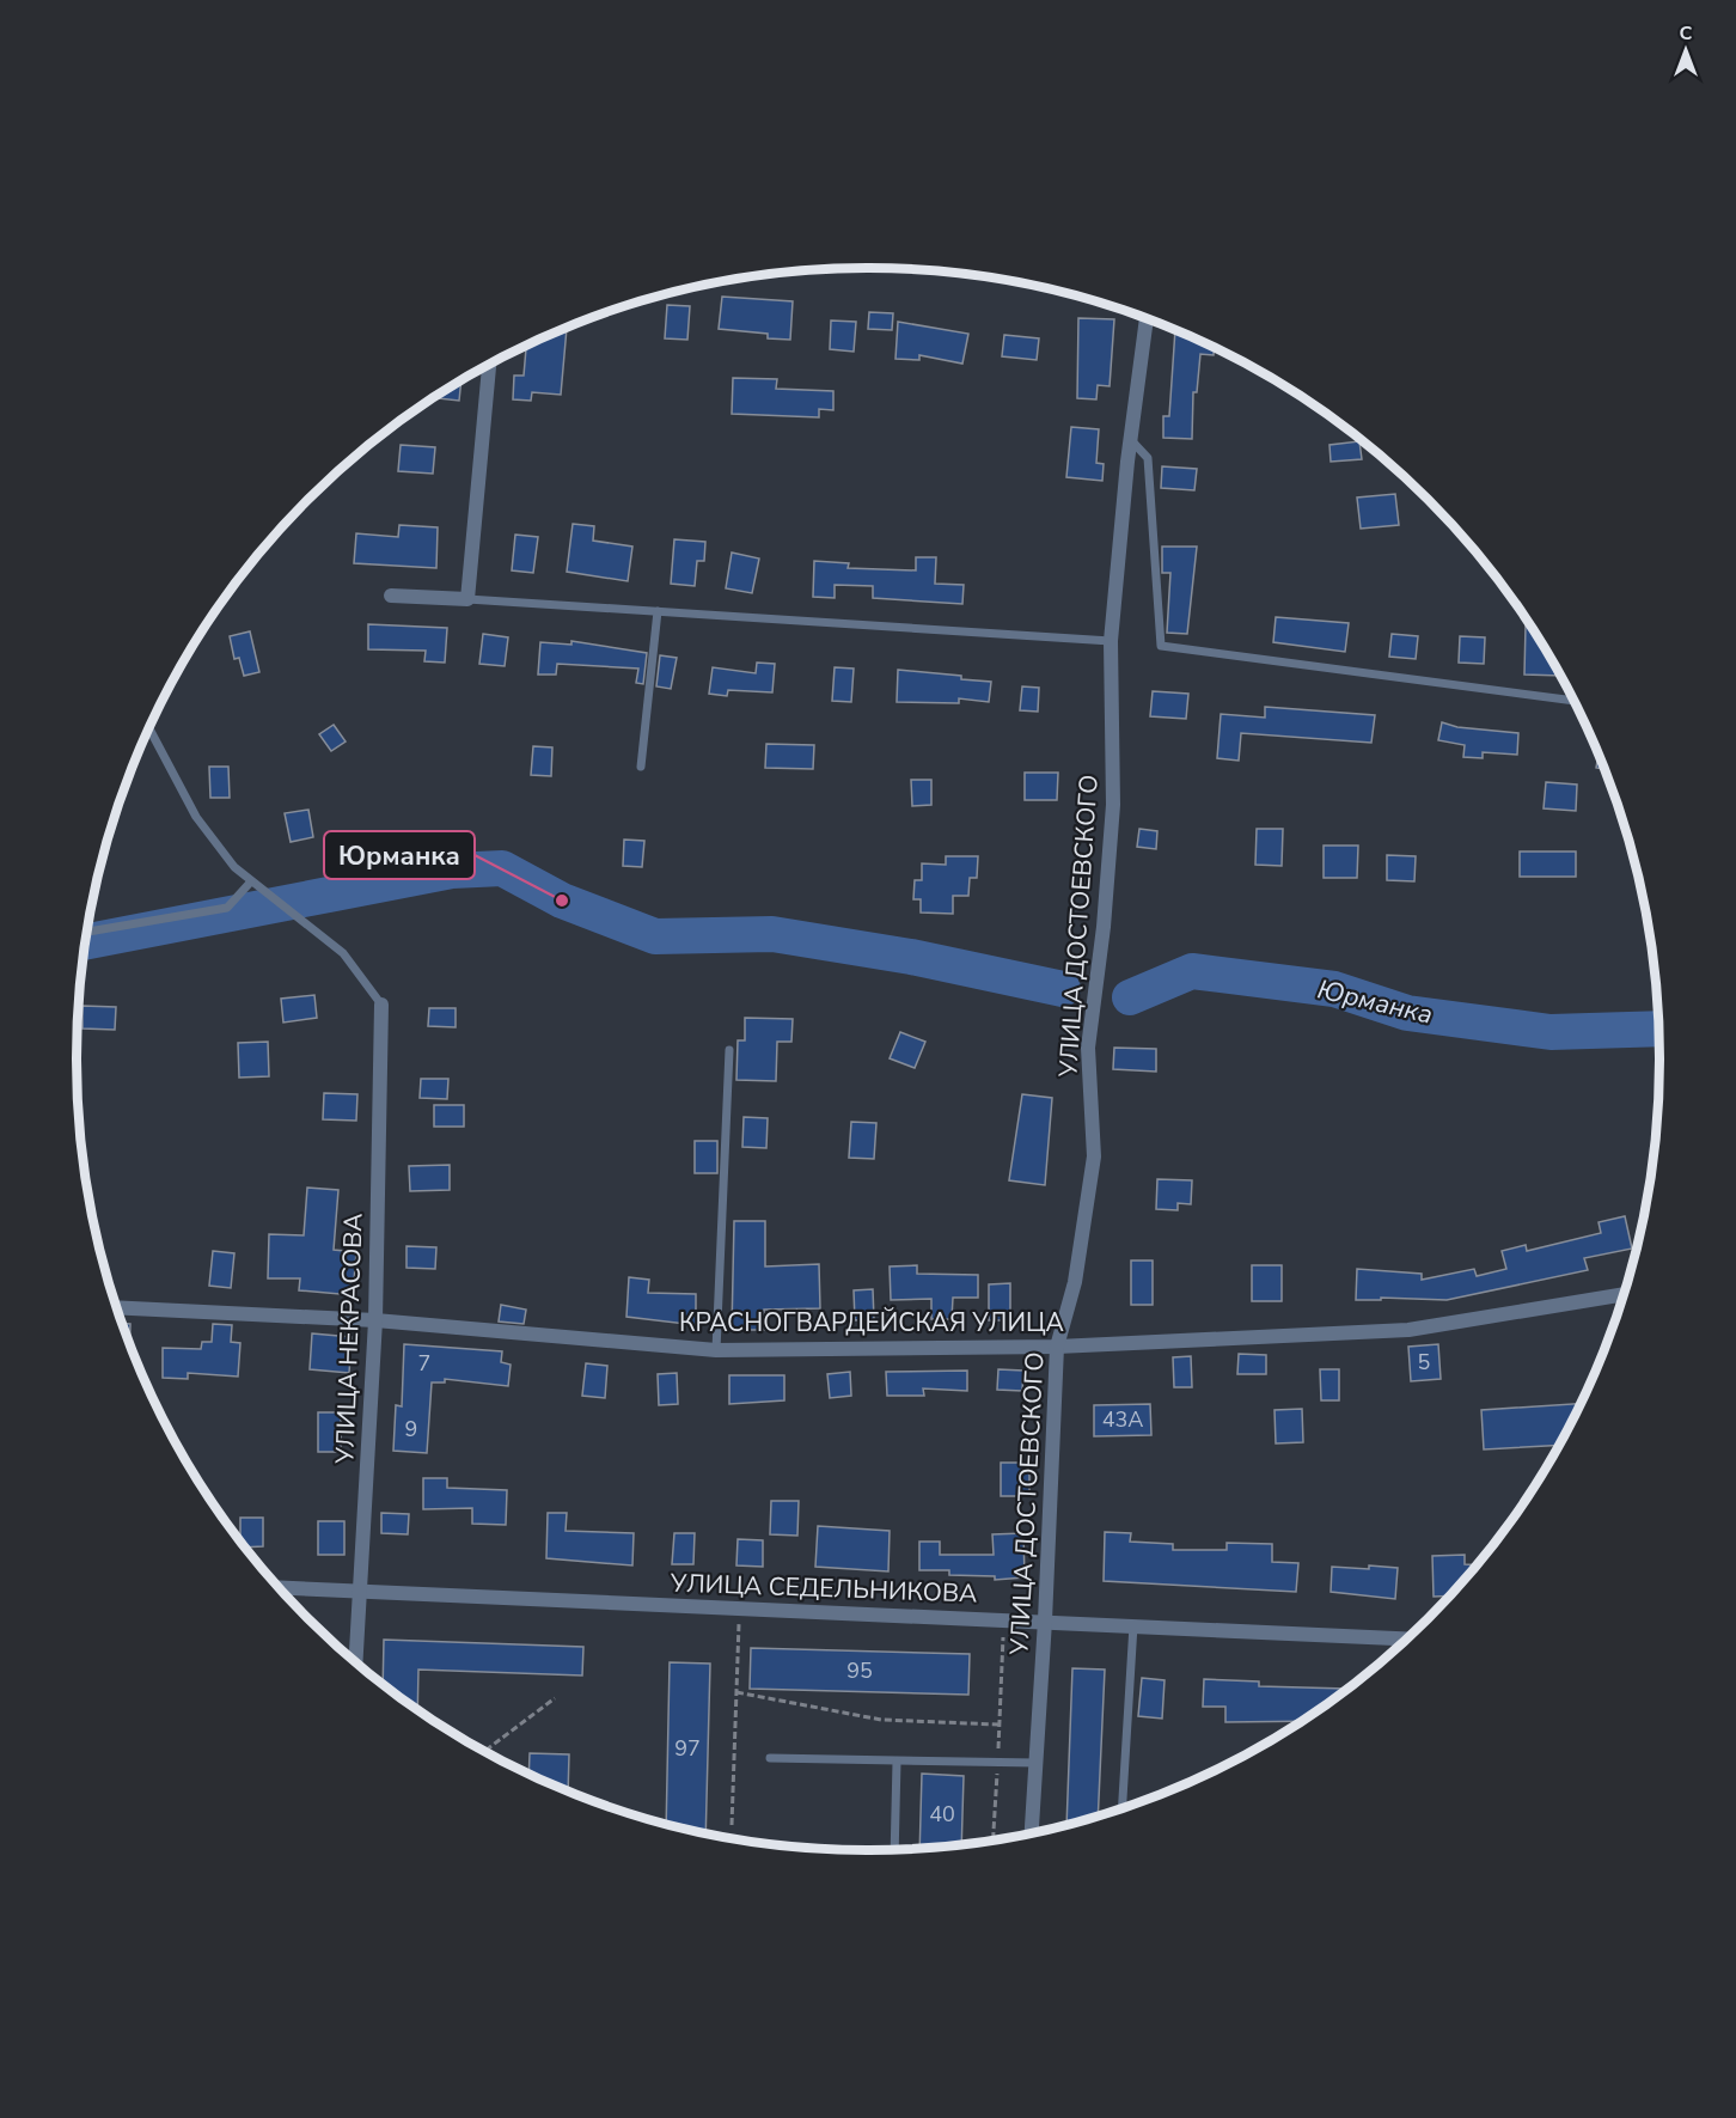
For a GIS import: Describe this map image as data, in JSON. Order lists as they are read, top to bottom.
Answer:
{
  "streets": {
    "street": [
      "УЛИЦА ДОСТОЕВСКОГО",
      "КРАСНОГВАРДЕЙСКАЯ УЛИЦА",
      "УЛИЦА НЕКРАСОВА",
      "УЛИЦА СЕДЕЛЬНИКОВА"
    ]
  },
  "crossings": [
    ["УЛИЦА ДОСТОЕВСКОГО", "КРАСНОГВАРДЕЙСКАЯ УЛИЦА"],
    ["УЛИЦА ДОСТОЕВСКОГО", "УЛИЦА СЕДЕЛЬНИКОВА"],
    ["КРАСНОГВАРДЕЙСКАЯ УЛИЦА", "УЛИЦА НЕКРАСОВА"],
    ["УЛИЦА НЕКРАСОВА", "УЛИЦА СЕДЕЛЬНИКОВА"]
  ],
  "water": ["Юрманка"],
  "places": ["Юрманка"],
  "house_numbers": [
    "5",
    "7",
    "43А",
    "9",
    "95",
    "97",
    "40"
  ],
  "north": "top"
}
